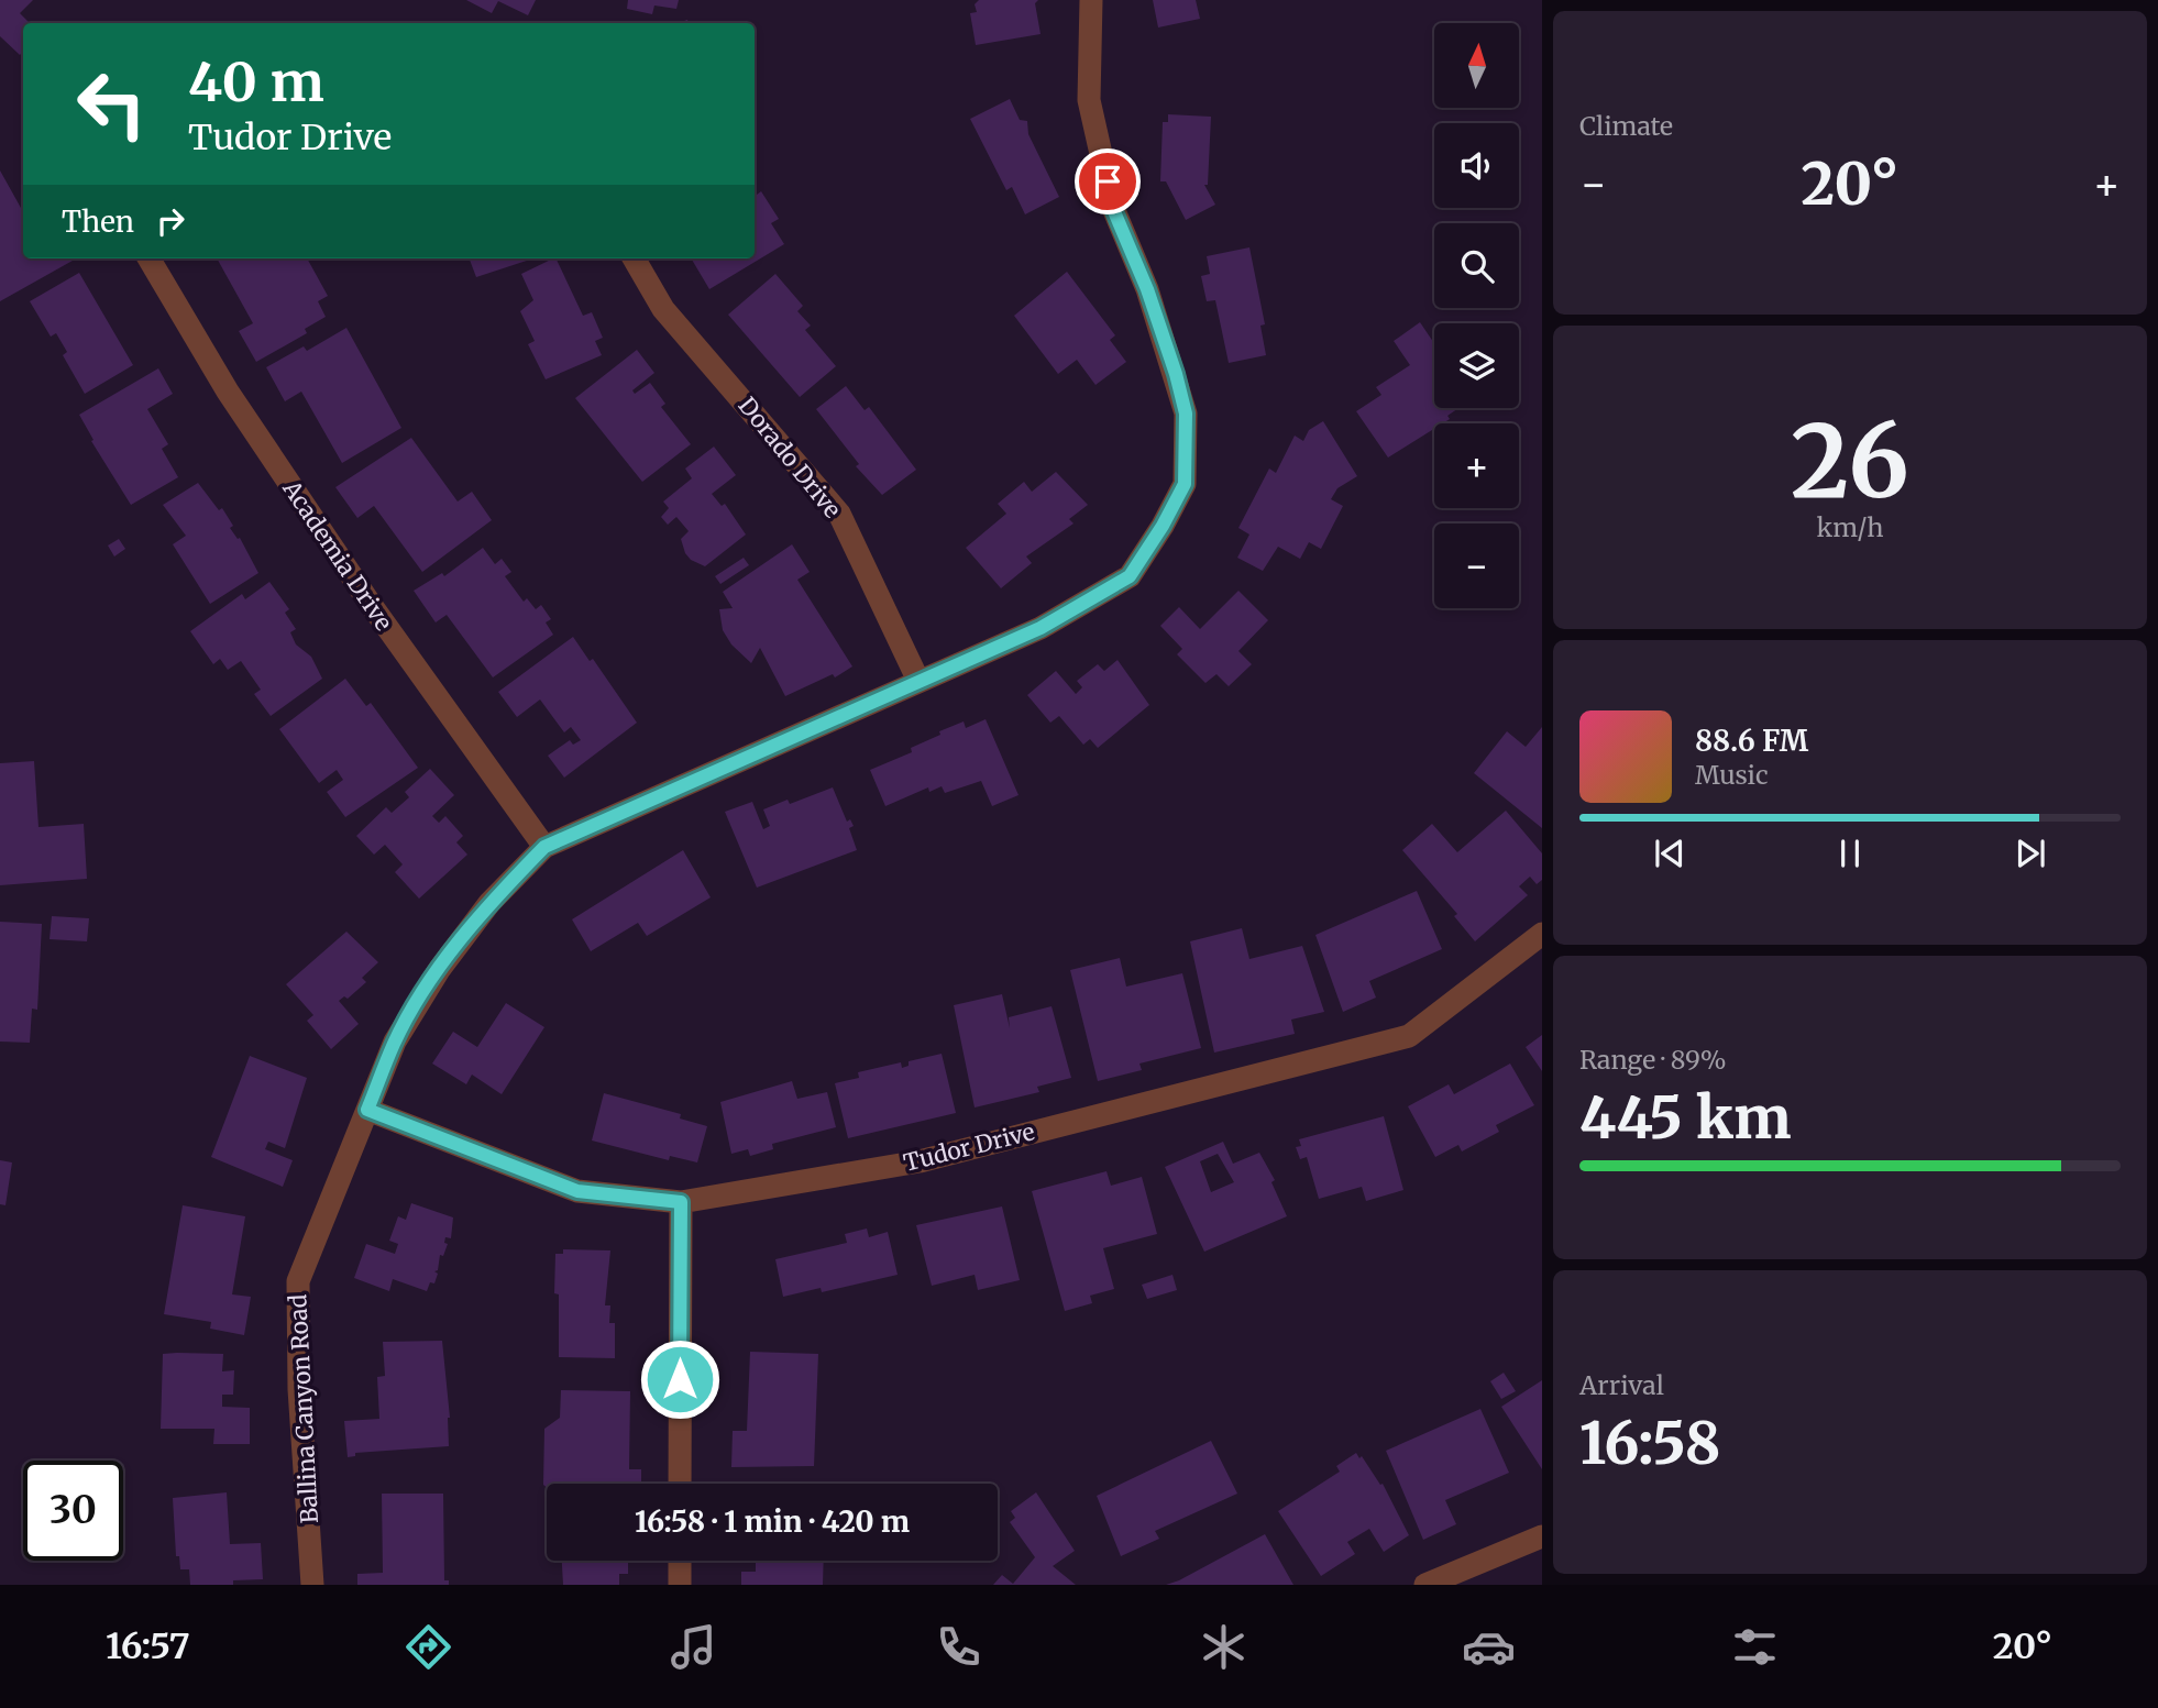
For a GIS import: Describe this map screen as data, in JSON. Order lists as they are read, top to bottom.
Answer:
{
  "streets": {
    "street": [
      "Dorado Drive",
      "Academia Drive",
      "Tudor Drive",
      "Ballina Canyon Road"
    ]
  },
  "crossings": [
    ["Dorado Drive", "Ballina Canyon Road"],
    ["Academia Drive", "Ballina Canyon Road"],
    ["Tudor Drive", "Ballina Canyon Road"]
  ],
  "north": "top",
  "page": {
    "tile": [
      "Climate",
      ["26", "km/h"],
      ["Range · 89%", "445 km"],
      ["Arrival", "16:58"]
    ],
    "map_buttons": ["+", "−"],
    "turn": ["40 m", "Tudor Drive"],
    "heat": ["−", "20°", "+"],
    "then": "Then",
    "song": ["88.6 FM", "Music"],
    "limit": "30",
    "trip": "16:58 · 1 min · 420 m",
    "tabs": ["16:57", "20°"]
  }
}
